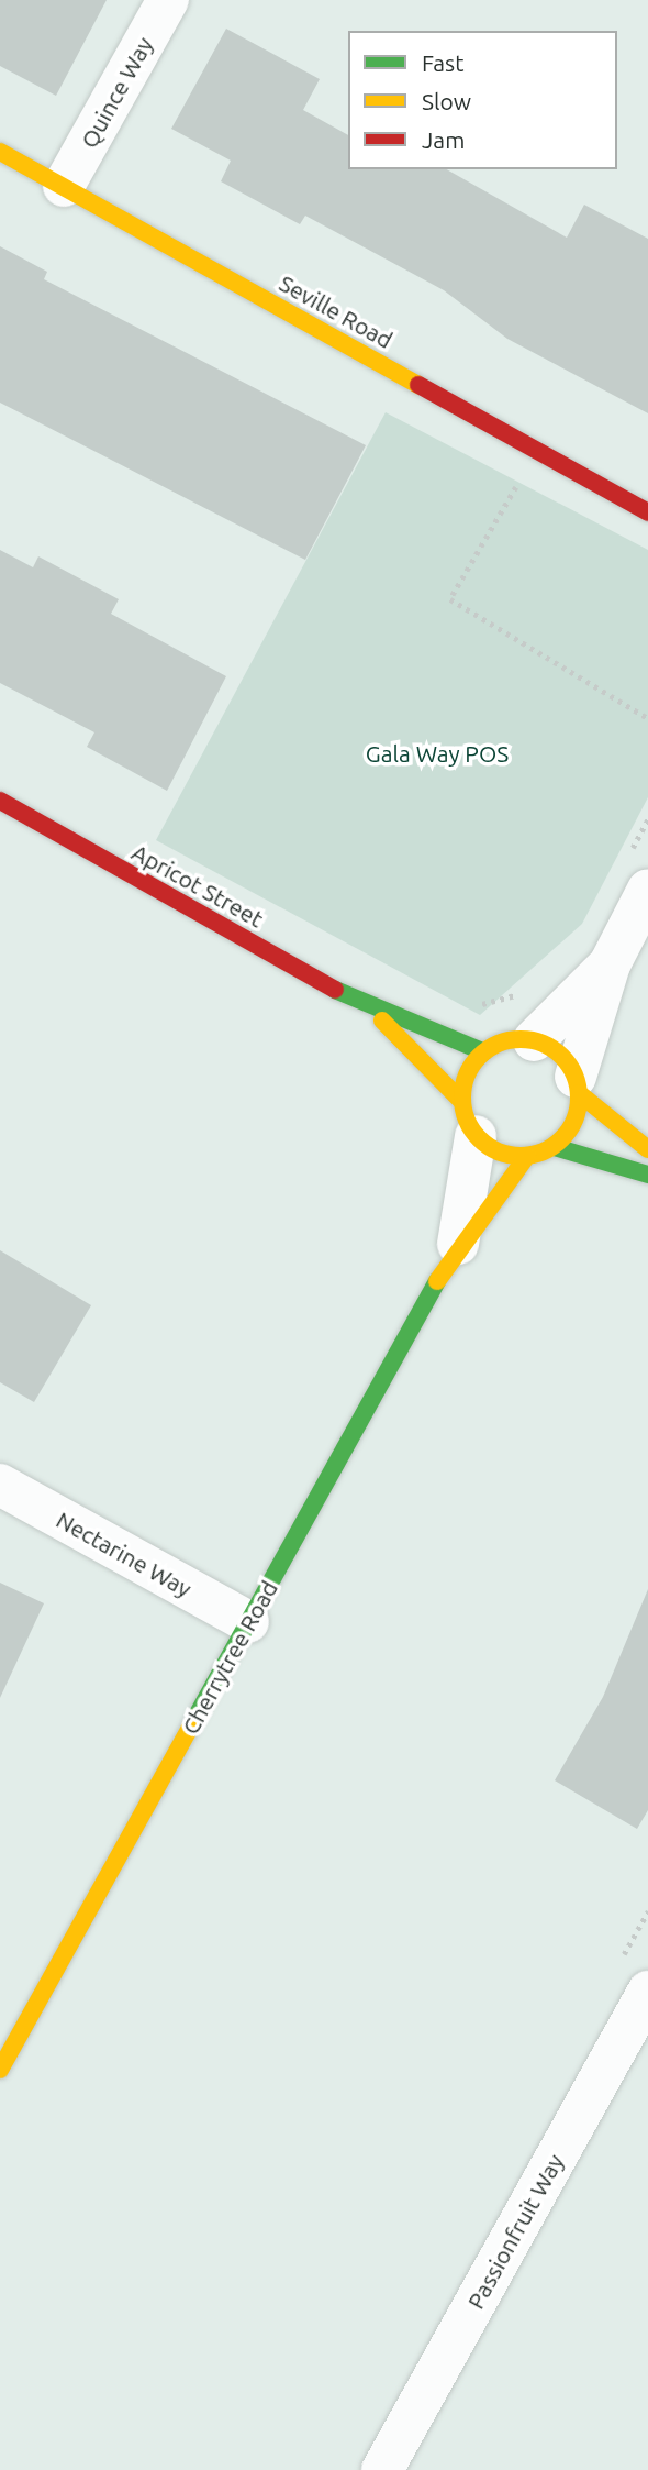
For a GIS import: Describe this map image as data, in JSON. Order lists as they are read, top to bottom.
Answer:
{
  "streets": {
    "street": [
      "Quince Way",
      "Seville Road",
      "Apricot Street",
      "Nectarine Way",
      "Cherrytree Road",
      "Passionfruit Way"
    ]
  },
  "crossings": [
    ["Quince Way", "Seville Road"],
    ["Apricot Street", "Cherrytree Road"],
    ["Nectarine Way", "Cherrytree Road"]
  ],
  "parks": ["Gala Way POS"],
  "legend": ["Fast", "Slow", "Jam"]
}
